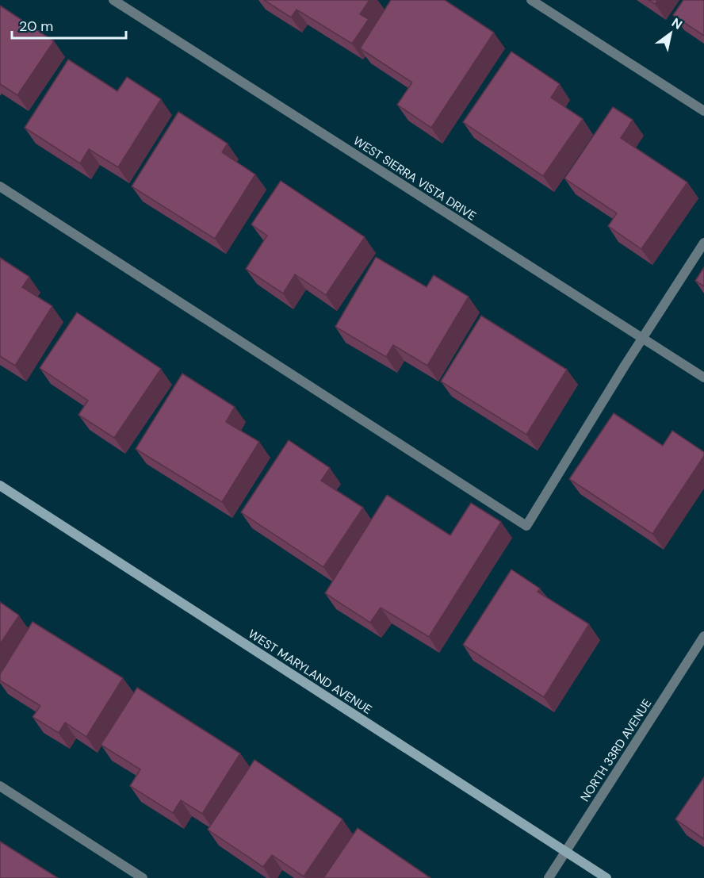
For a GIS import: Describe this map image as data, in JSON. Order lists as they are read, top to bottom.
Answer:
{
  "streets": {
    "street": ["WEST SIERRA VISTA DRIVE", "WEST MARYLAND AVENUE", "NORTH 33RD AVENUE"]
  },
  "crossings": [
    ["WEST MARYLAND AVENUE", "NORTH 33RD AVENUE"]
  ],
  "scale_bar": "20 m",
  "north": "top right"
}
